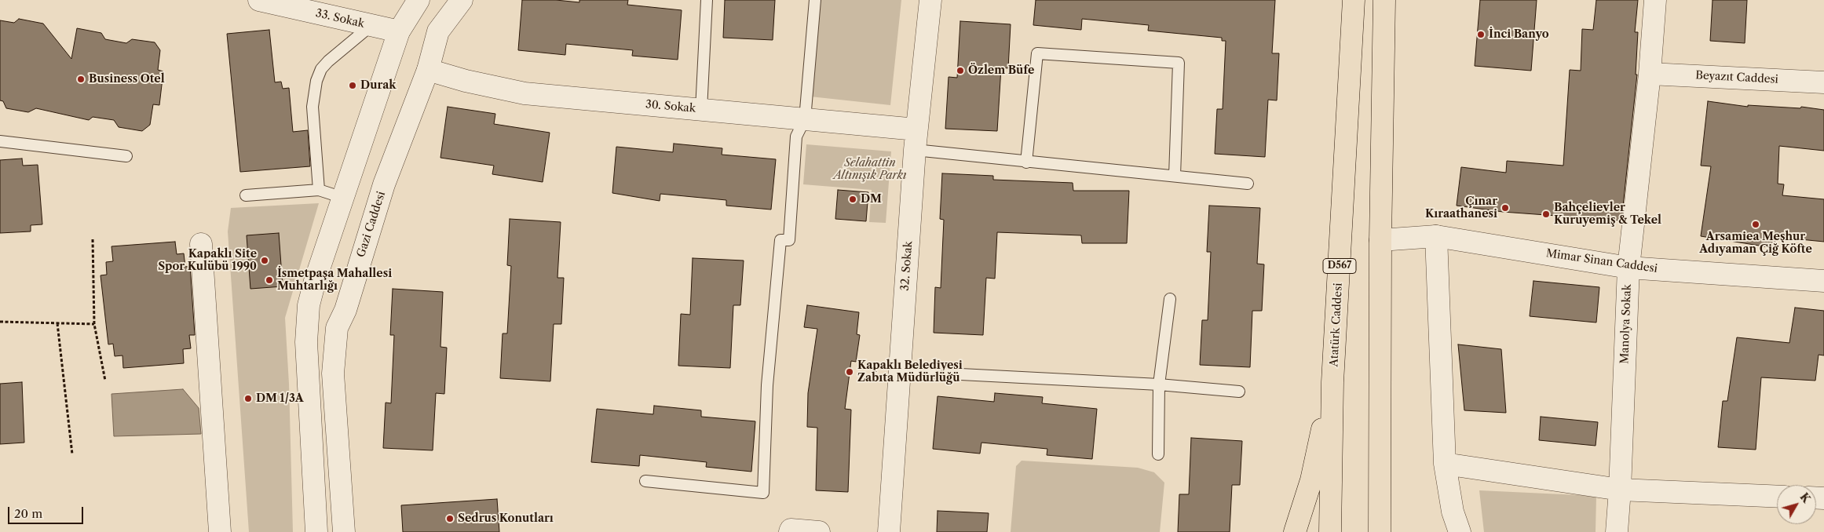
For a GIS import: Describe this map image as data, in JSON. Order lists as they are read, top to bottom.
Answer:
{
  "streets": {
    "highway": ["D567", "Atatürk Caddesi"],
    "street": [
      "33. Sokak",
      "Beyazıt Caddesi",
      "30. Sokak",
      "Gazi Caddesi",
      "Mimar Sinan Caddesi",
      "32. Sokak",
      "Manolya Sokak"
    ]
  },
  "crossings": [
    ["Beyazıt Caddesi", "Manolya Sokak"],
    ["30. Sokak", "Gazi Caddesi"],
    ["30. Sokak", "32. Sokak"],
    ["Mimar Sinan Caddesi", "Manolya Sokak"]
  ],
  "parks": ["Selahattin Altınışık Parkı"],
  "places": [
    "İnci Banyo",
    "Özlem Büfe",
    "Business Otel",
    "Durak",
    "DM",
    "Çınar Kıraathanesi",
    "Bahçelievler Kuruyemiş & Tekel",
    "Arsamiea Meşhur Adıyaman Çiğ Köfte",
    "Kapaklı Site Spor Kulübü 1990",
    "İsmetpaşa Mahallesi Muhtarlığı",
    "Kapaklı Belediyesi Zabıta Müdürlüğü",
    "DM 1/3A",
    "Sedrus Konutları"
  ],
  "scale_bar": "20 m",
  "north": "top right"
}
